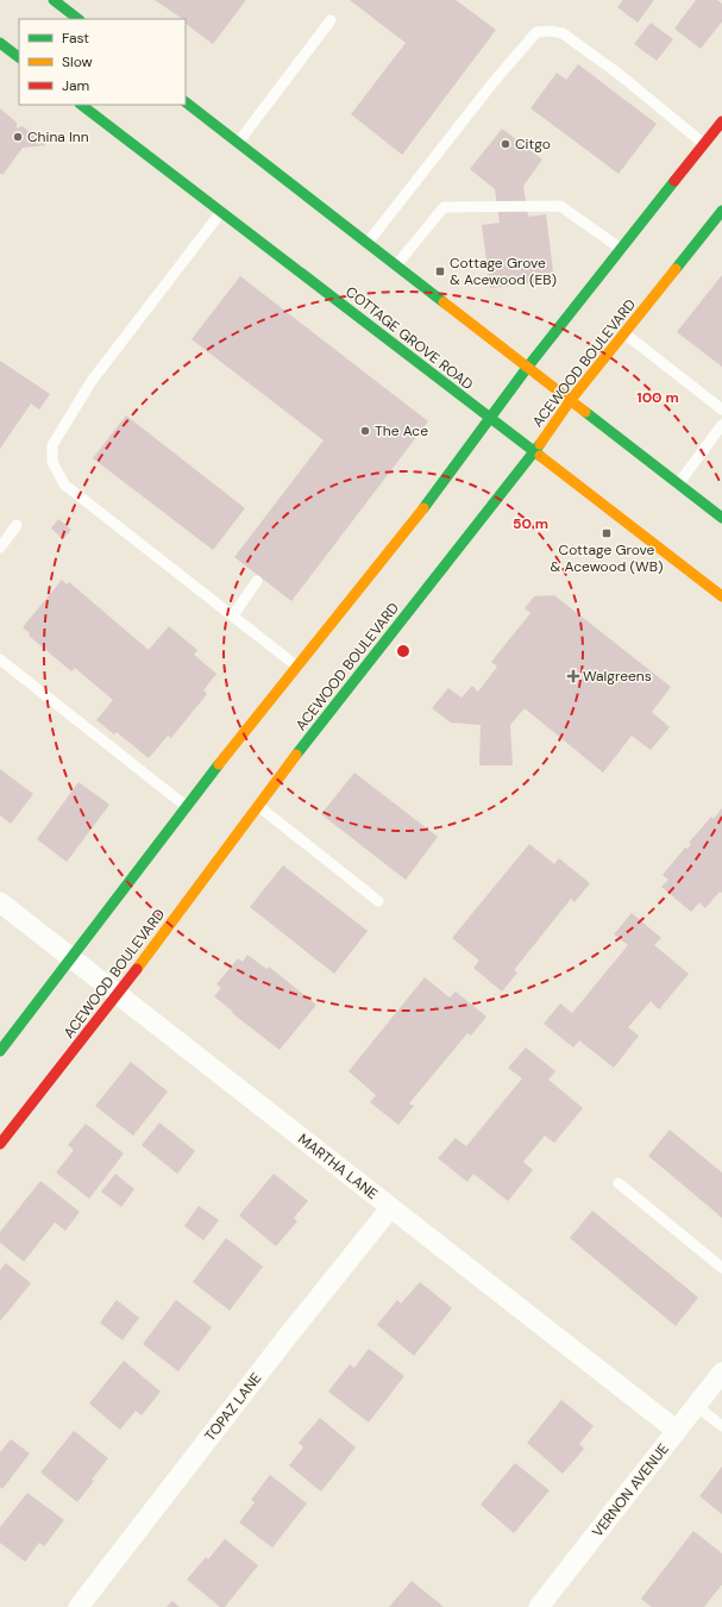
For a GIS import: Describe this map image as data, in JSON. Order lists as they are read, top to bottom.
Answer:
{
  "streets": {
    "street": [
      "COTTAGE GROVE ROAD",
      "ACEWOOD BOULEVARD",
      "MARTHA LANE",
      "TOPAZ LANE",
      "VERNON AVENUE"
    ]
  },
  "crossings": [
    ["COTTAGE GROVE ROAD", "ACEWOOD BOULEVARD"],
    ["ACEWOOD BOULEVARD", "MARTHA LANE"],
    ["MARTHA LANE", "TOPAZ LANE"],
    ["MARTHA LANE", "VERNON AVENUE"]
  ],
  "places": {
    "other": ["China Inn", "Citgo", "The Ace"],
    "transit": ["Cottage Grove & Acewood (EB)", "Cottage Grove & Acewood (WB)"],
    "health": ["Walgreens"]
  },
  "legend": ["Fast", "Slow", "Jam"],
  "rings": ["100 m", "50 m"]
}
